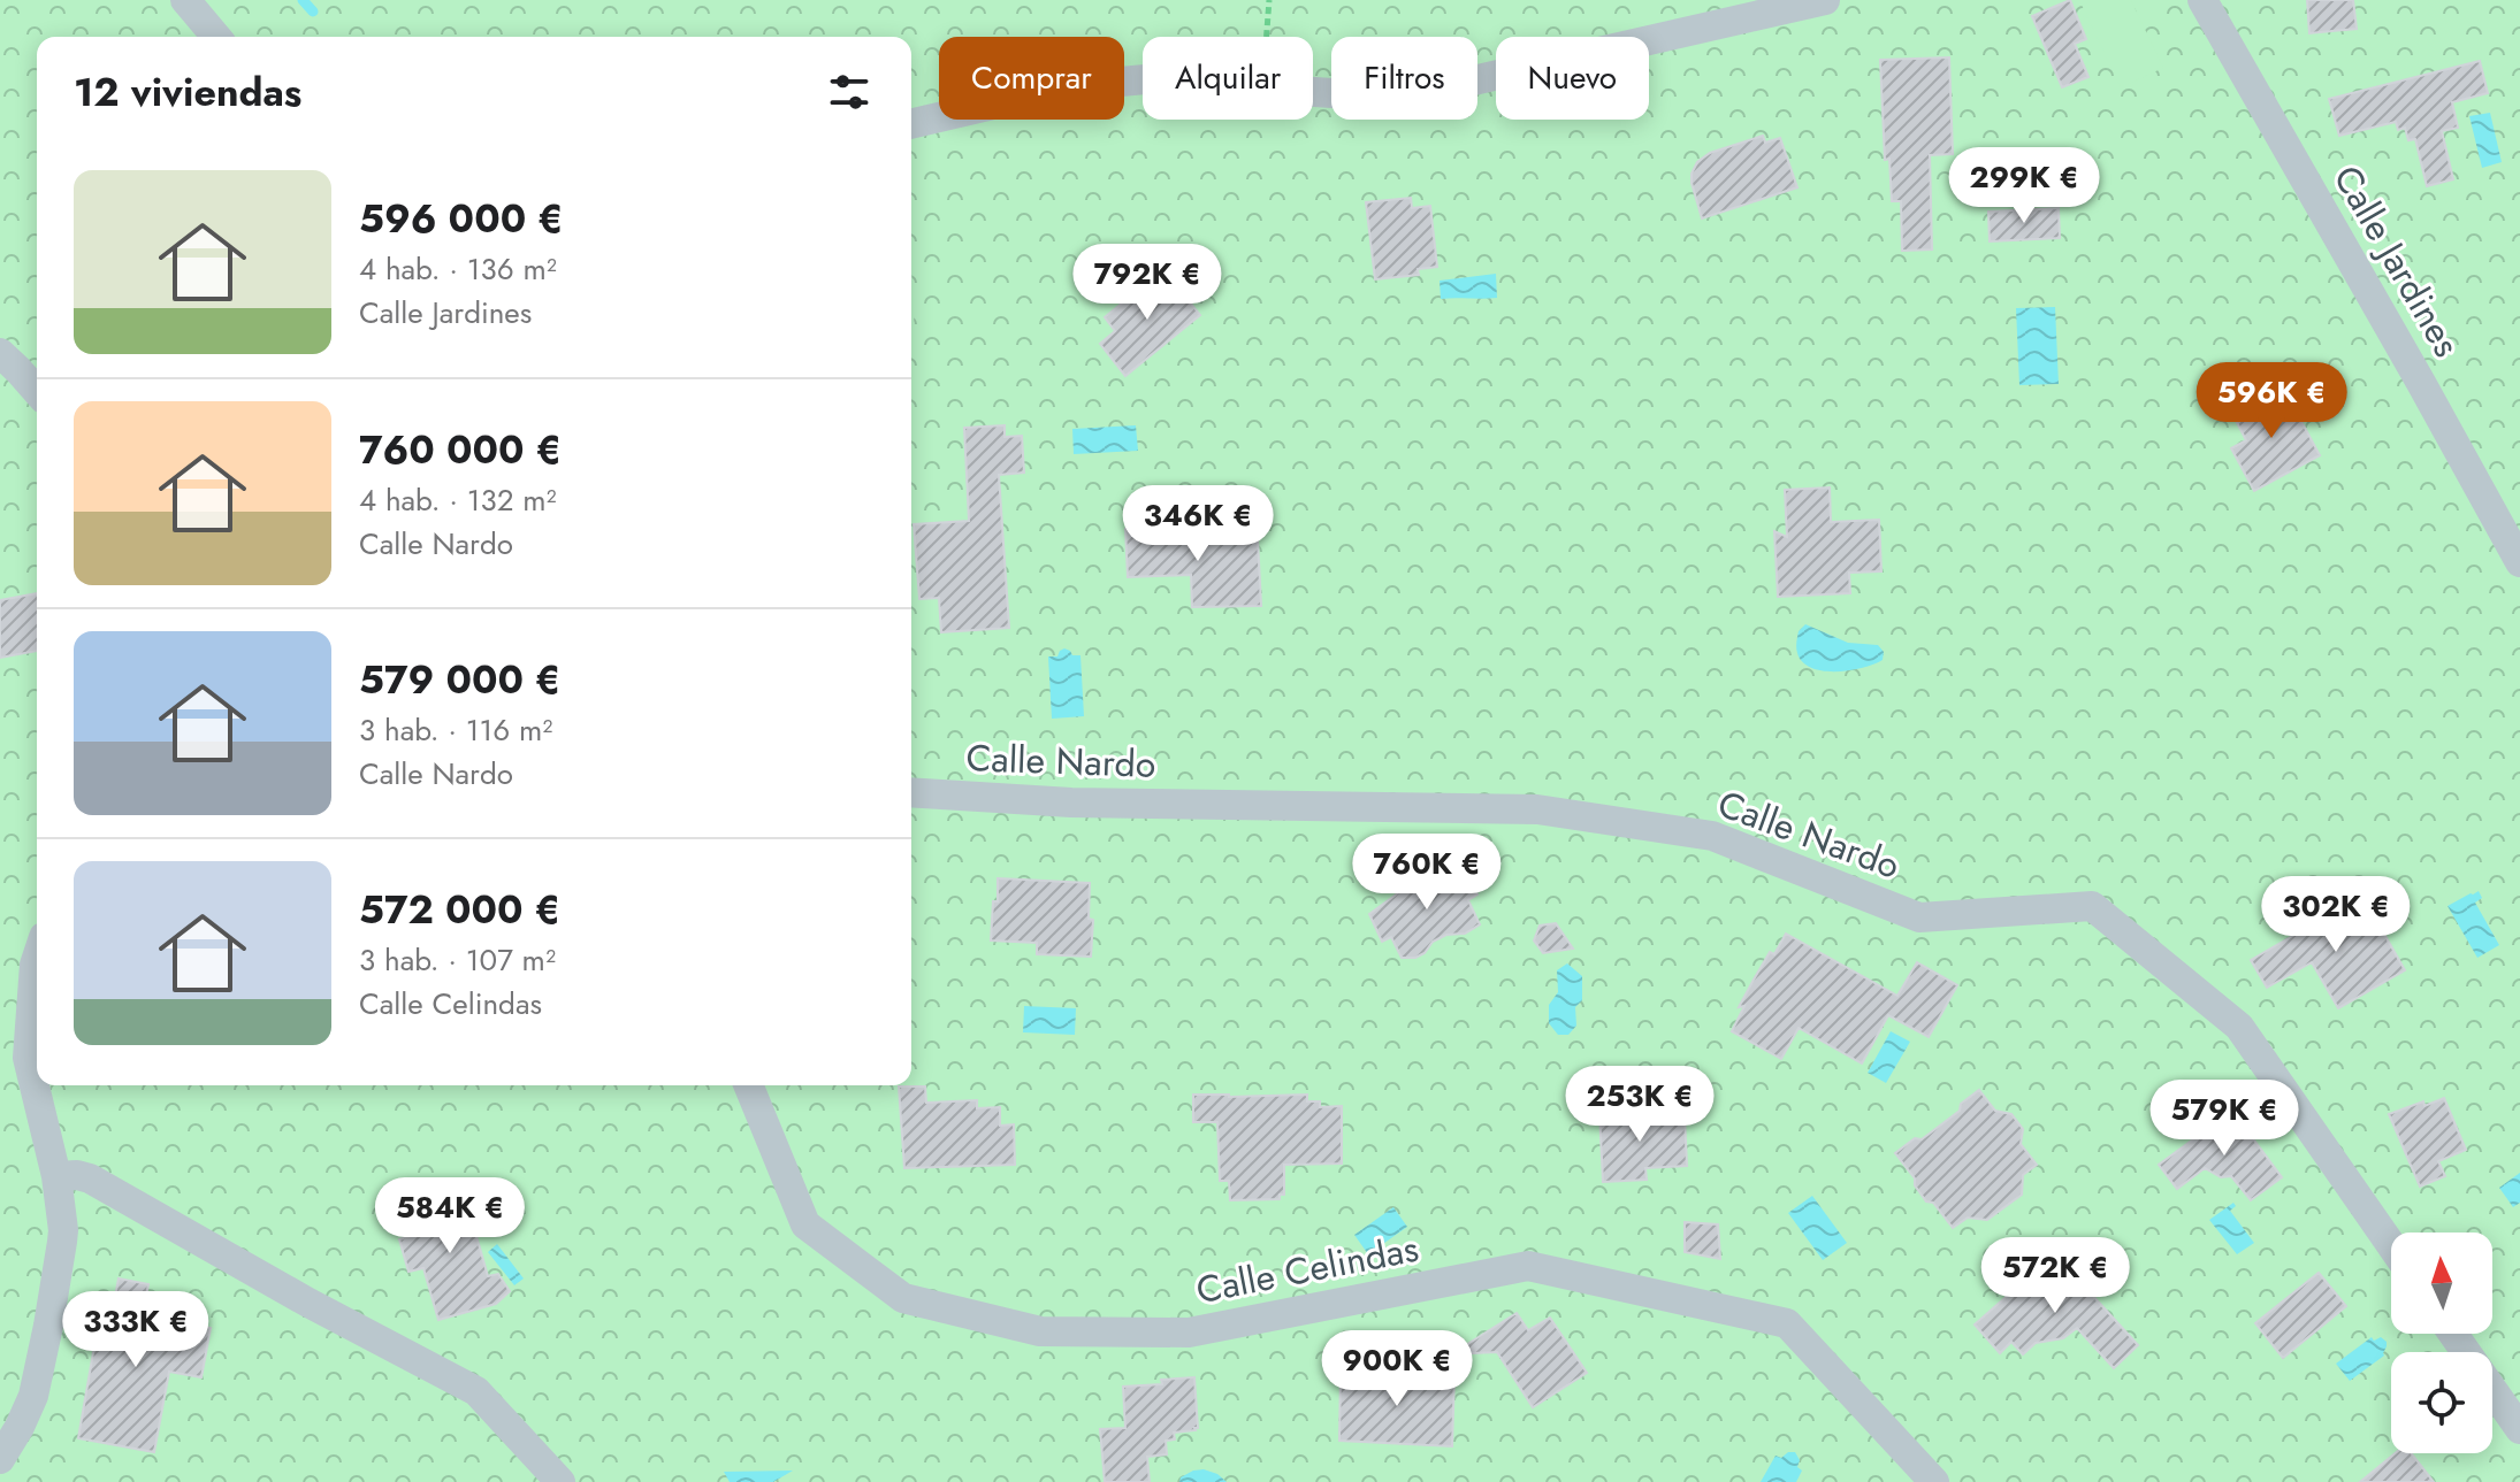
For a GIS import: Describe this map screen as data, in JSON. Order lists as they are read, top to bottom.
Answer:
{
  "streets": {
    "street": ["Calle Jardines", "Calle Nardo", "Calle Celindas"]
  },
  "north": "top",
  "page": {
    "chip": [
      "Comprar",
      "Alquilar",
      "Filtros",
      "Nuevo"
    ],
    "heading": "12 viviendas",
    "price": [
      "299K €",
      "792K €",
      "596K €",
      "346K €",
      "760K €",
      "302K €",
      "253K €",
      "579K €",
      "584K €",
      "572K €",
      "333K €",
      "900K €"
    ],
    "list": [
      {
        "name": "596 000 €",
        "note": "4 hab. · 136 m² · Calle Jardines"
      },
      {
        "name": "760 000 €",
        "note": "4 hab. · 132 m² · Calle Nardo"
      },
      {
        "name": "579 000 €",
        "note": "3 hab. · 116 m² · Calle Nardo"
      },
      {
        "name": "572 000 €",
        "note": "3 hab. · 107 m² · Calle Celindas"
      }
    ]
  }
}
